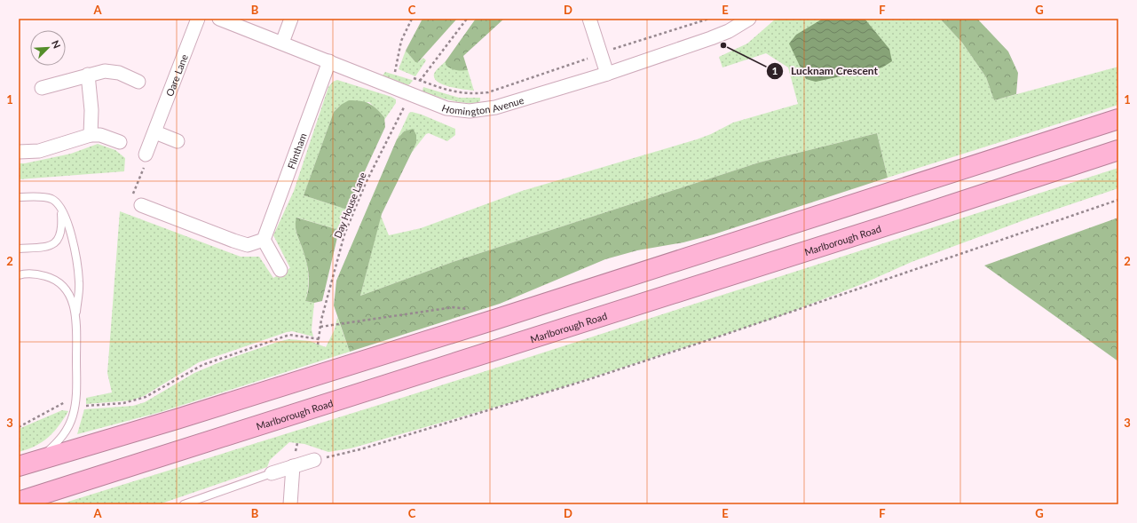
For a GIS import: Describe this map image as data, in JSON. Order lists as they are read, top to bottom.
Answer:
{
  "streets": {
    "highway": ["Marlborough Road"],
    "street": ["Oare Lane", "Homington Avenue", "Flintham"],
    "path": ["Day House Lane"]
  },
  "crossings": [
    ["Homington Avenue", "Flintham"],
    ["Homington Avenue", "Day House Lane"]
  ],
  "places": ["Lucknam Crescent"],
  "north": "top right",
  "grid": {
    "columns": [
      "A",
      "B",
      "C",
      "D",
      "E",
      "F",
      "G"
    ],
    "rows": ["1", "2", "3"]
  }
}
